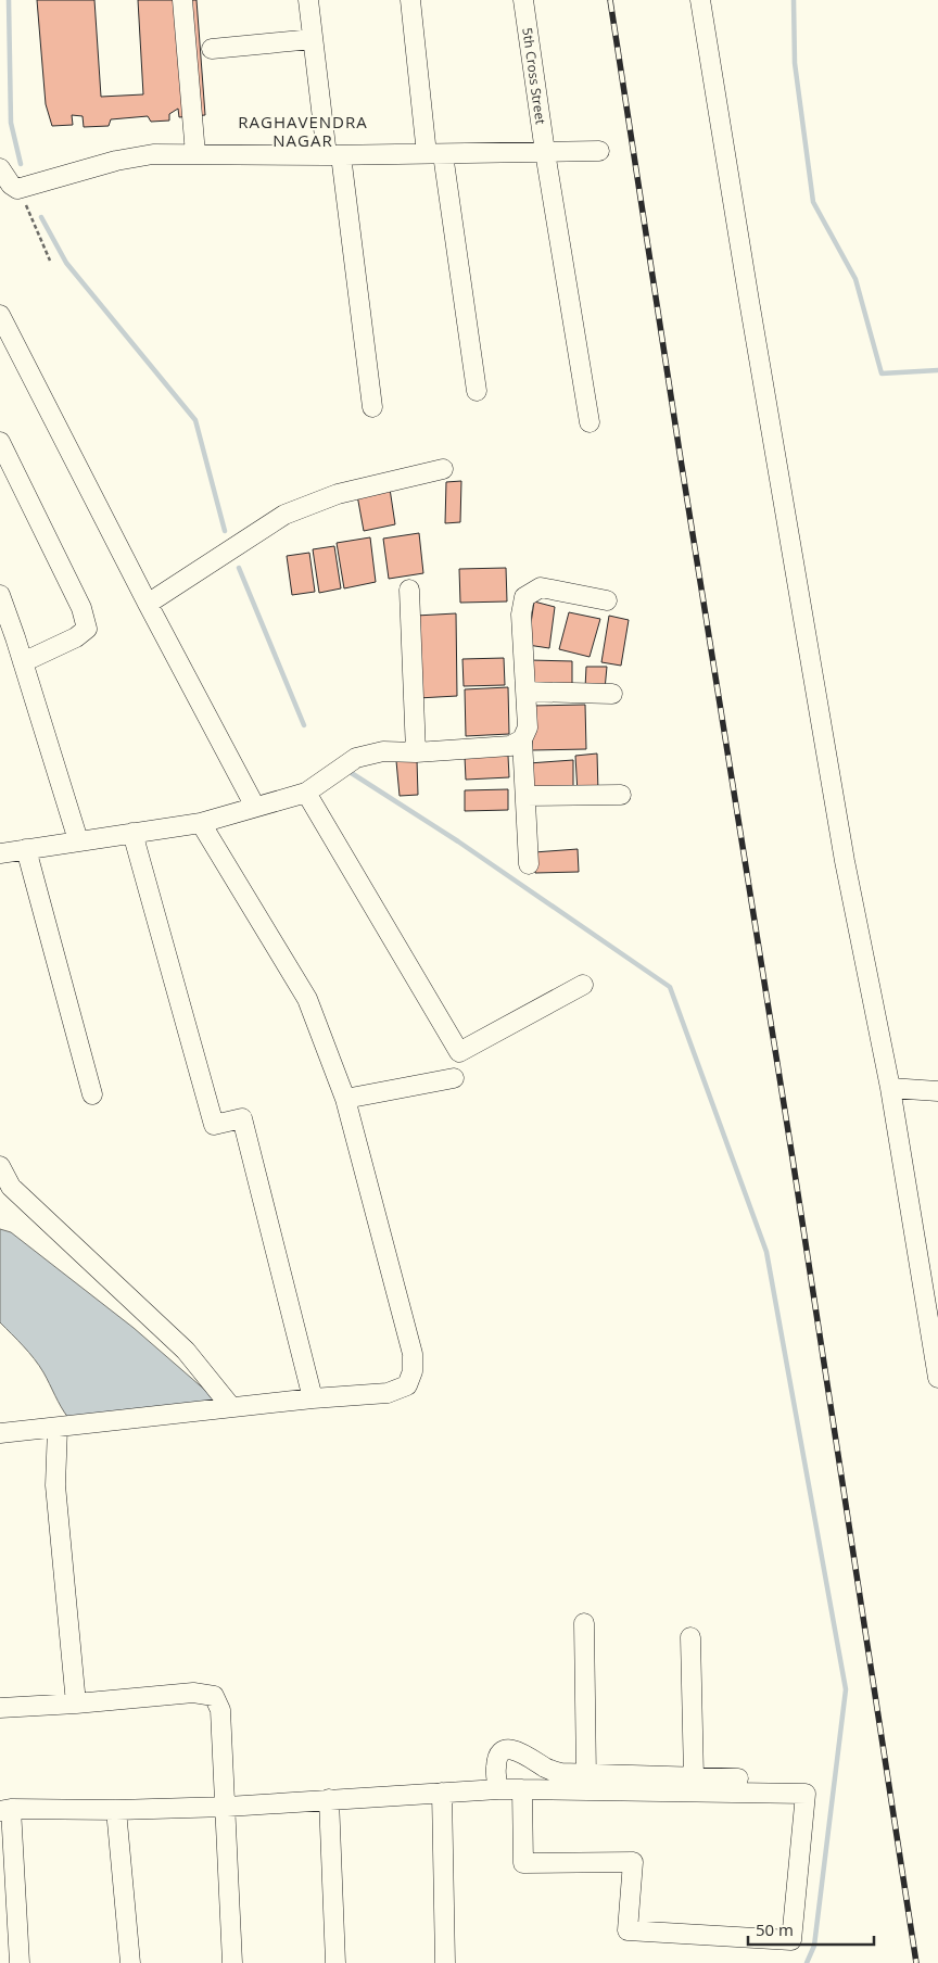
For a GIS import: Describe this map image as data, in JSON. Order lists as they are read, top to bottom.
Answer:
{
  "streets": {
    "street": ["5th Cross Street"]
  },
  "districts": ["RAGHAVENDRA NAGAR"],
  "scale_bar": "50 m"
}
